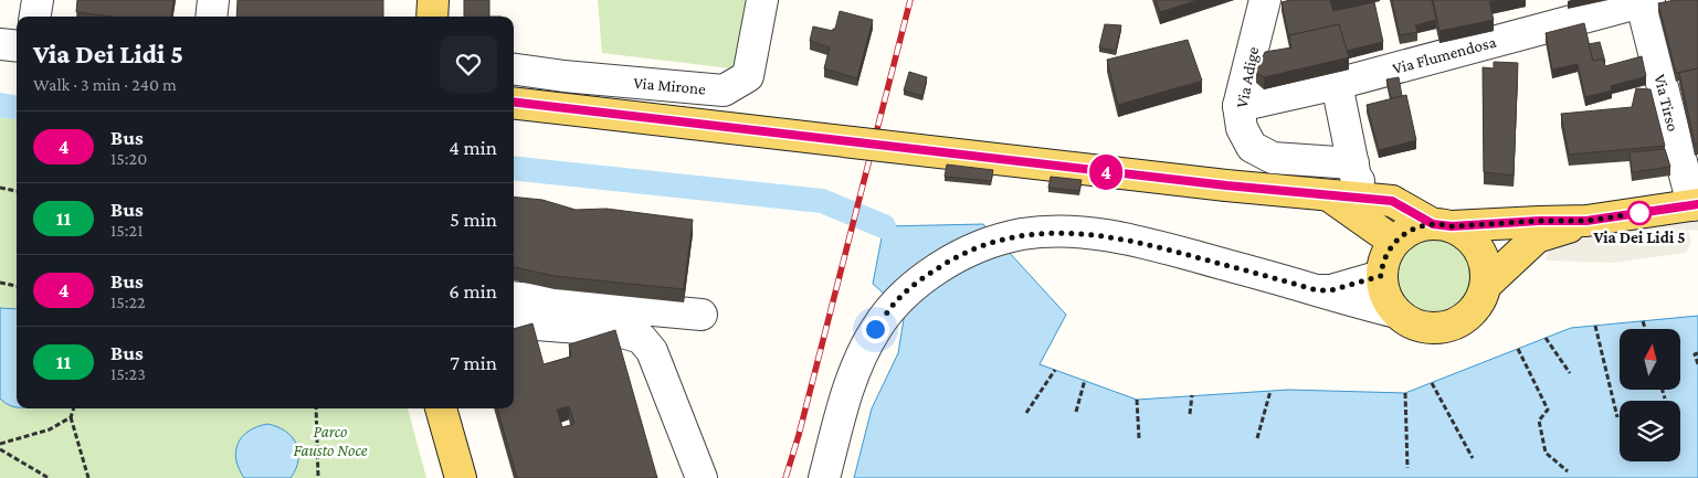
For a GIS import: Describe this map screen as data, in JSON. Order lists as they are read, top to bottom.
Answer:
{
  "streets": {
    "street": [
      "Via Flumendosa",
      "Via Adige",
      "Via Mirone",
      "Via Tirso"
    ]
  },
  "crossings": [
    ["Via Flumendosa", "Via Adige"],
    ["Via Flumendosa", "Via Tirso"]
  ],
  "parks": ["Parco Fausto Noce"],
  "places": ["Via Dei Lidi 5"],
  "lines": ["bus line 4"],
  "north": "top",
  "page": {
    "on_map": "4",
    "heading": ["Via Dei Lidi 5", "Walk · 3 min · 240 m"],
    "list": [
      {
        "mark": "4",
        "name": "Bus",
        "note": "15:20",
        "value": "4 min"
      },
      {
        "mark": "11",
        "name": "Bus",
        "note": "15:21",
        "value": "5 min"
      },
      {
        "mark": "4",
        "name": "Bus",
        "note": "15:22",
        "value": "6 min"
      },
      {
        "mark": "11",
        "name": "Bus",
        "note": "15:23",
        "value": "7 min"
      }
    ]
  }
}
